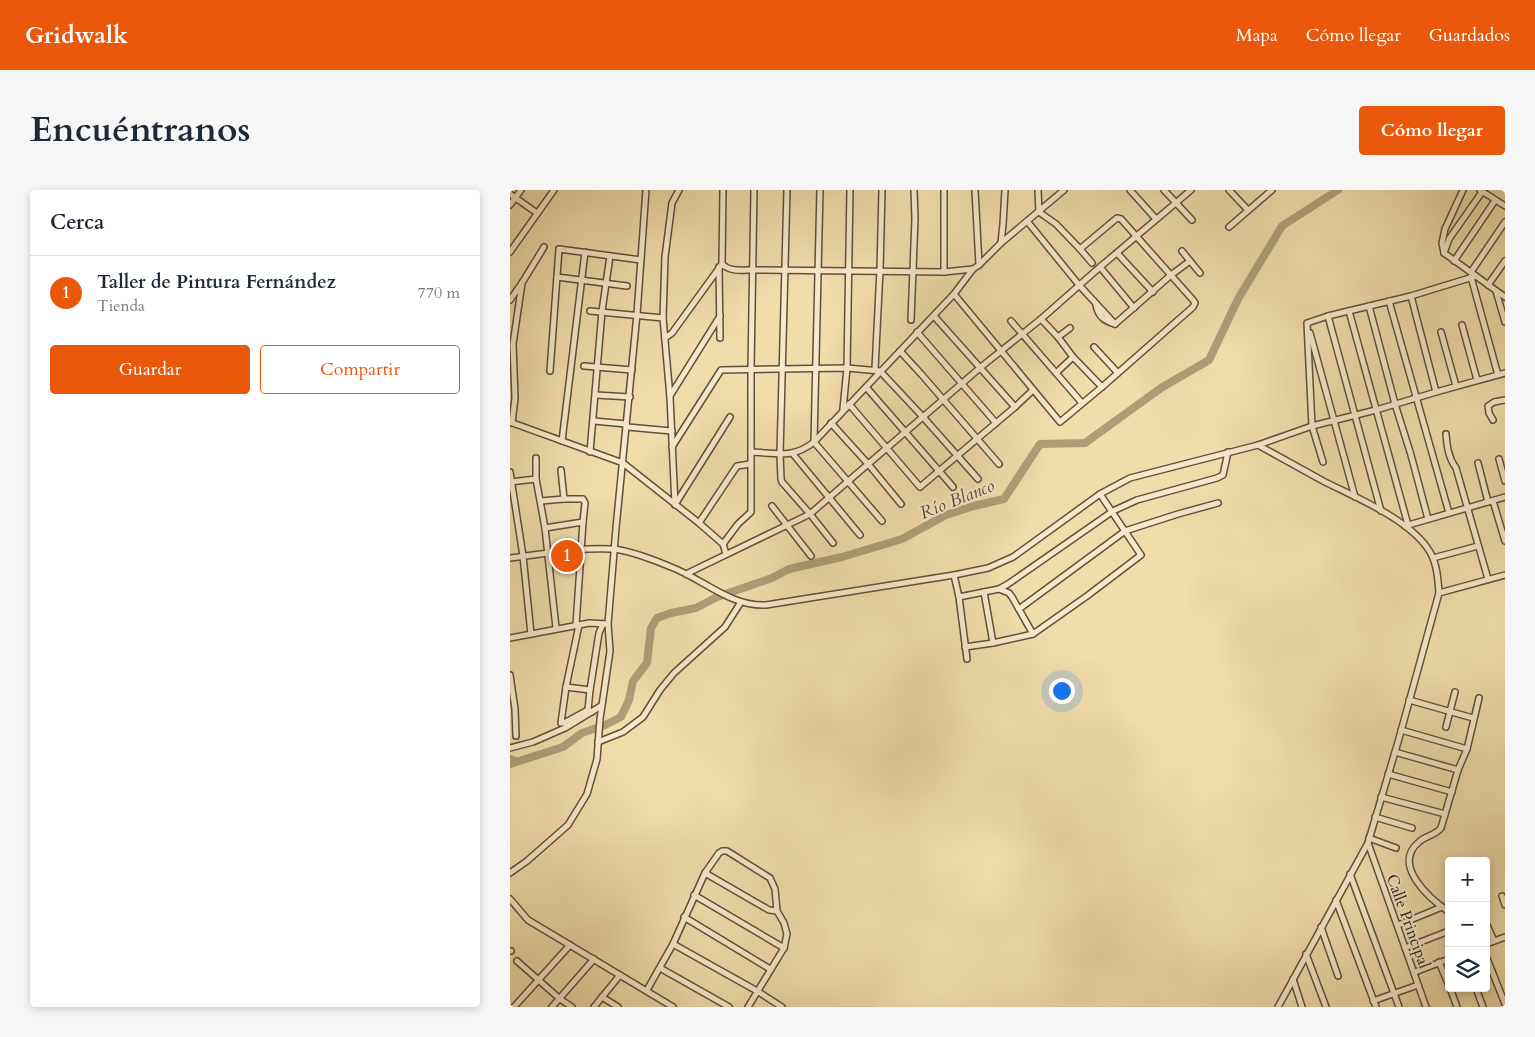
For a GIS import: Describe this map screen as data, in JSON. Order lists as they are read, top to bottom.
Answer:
{
  "streets": {
    "street": ["Calle Principal"]
  },
  "water": ["Río Blanco"],
  "page": {
    "header": "Gridwalk",
    "nav": ["Mapa", "Cómo llegar", "Guardados"],
    "title": "Encuéntranos",
    "buttons": [
      "Cómo llegar",
      ["Guardar", "Compartir"]
    ],
    "heading": "Cerca",
    "list": [
      {
        "mark": "1",
        "name": "Taller de Pintura Fernández",
        "note": "Tienda",
        "value": "770 m"
      }
    ],
    "pins": "1",
    "map_buttons": ["+", "−"]
  }
}
